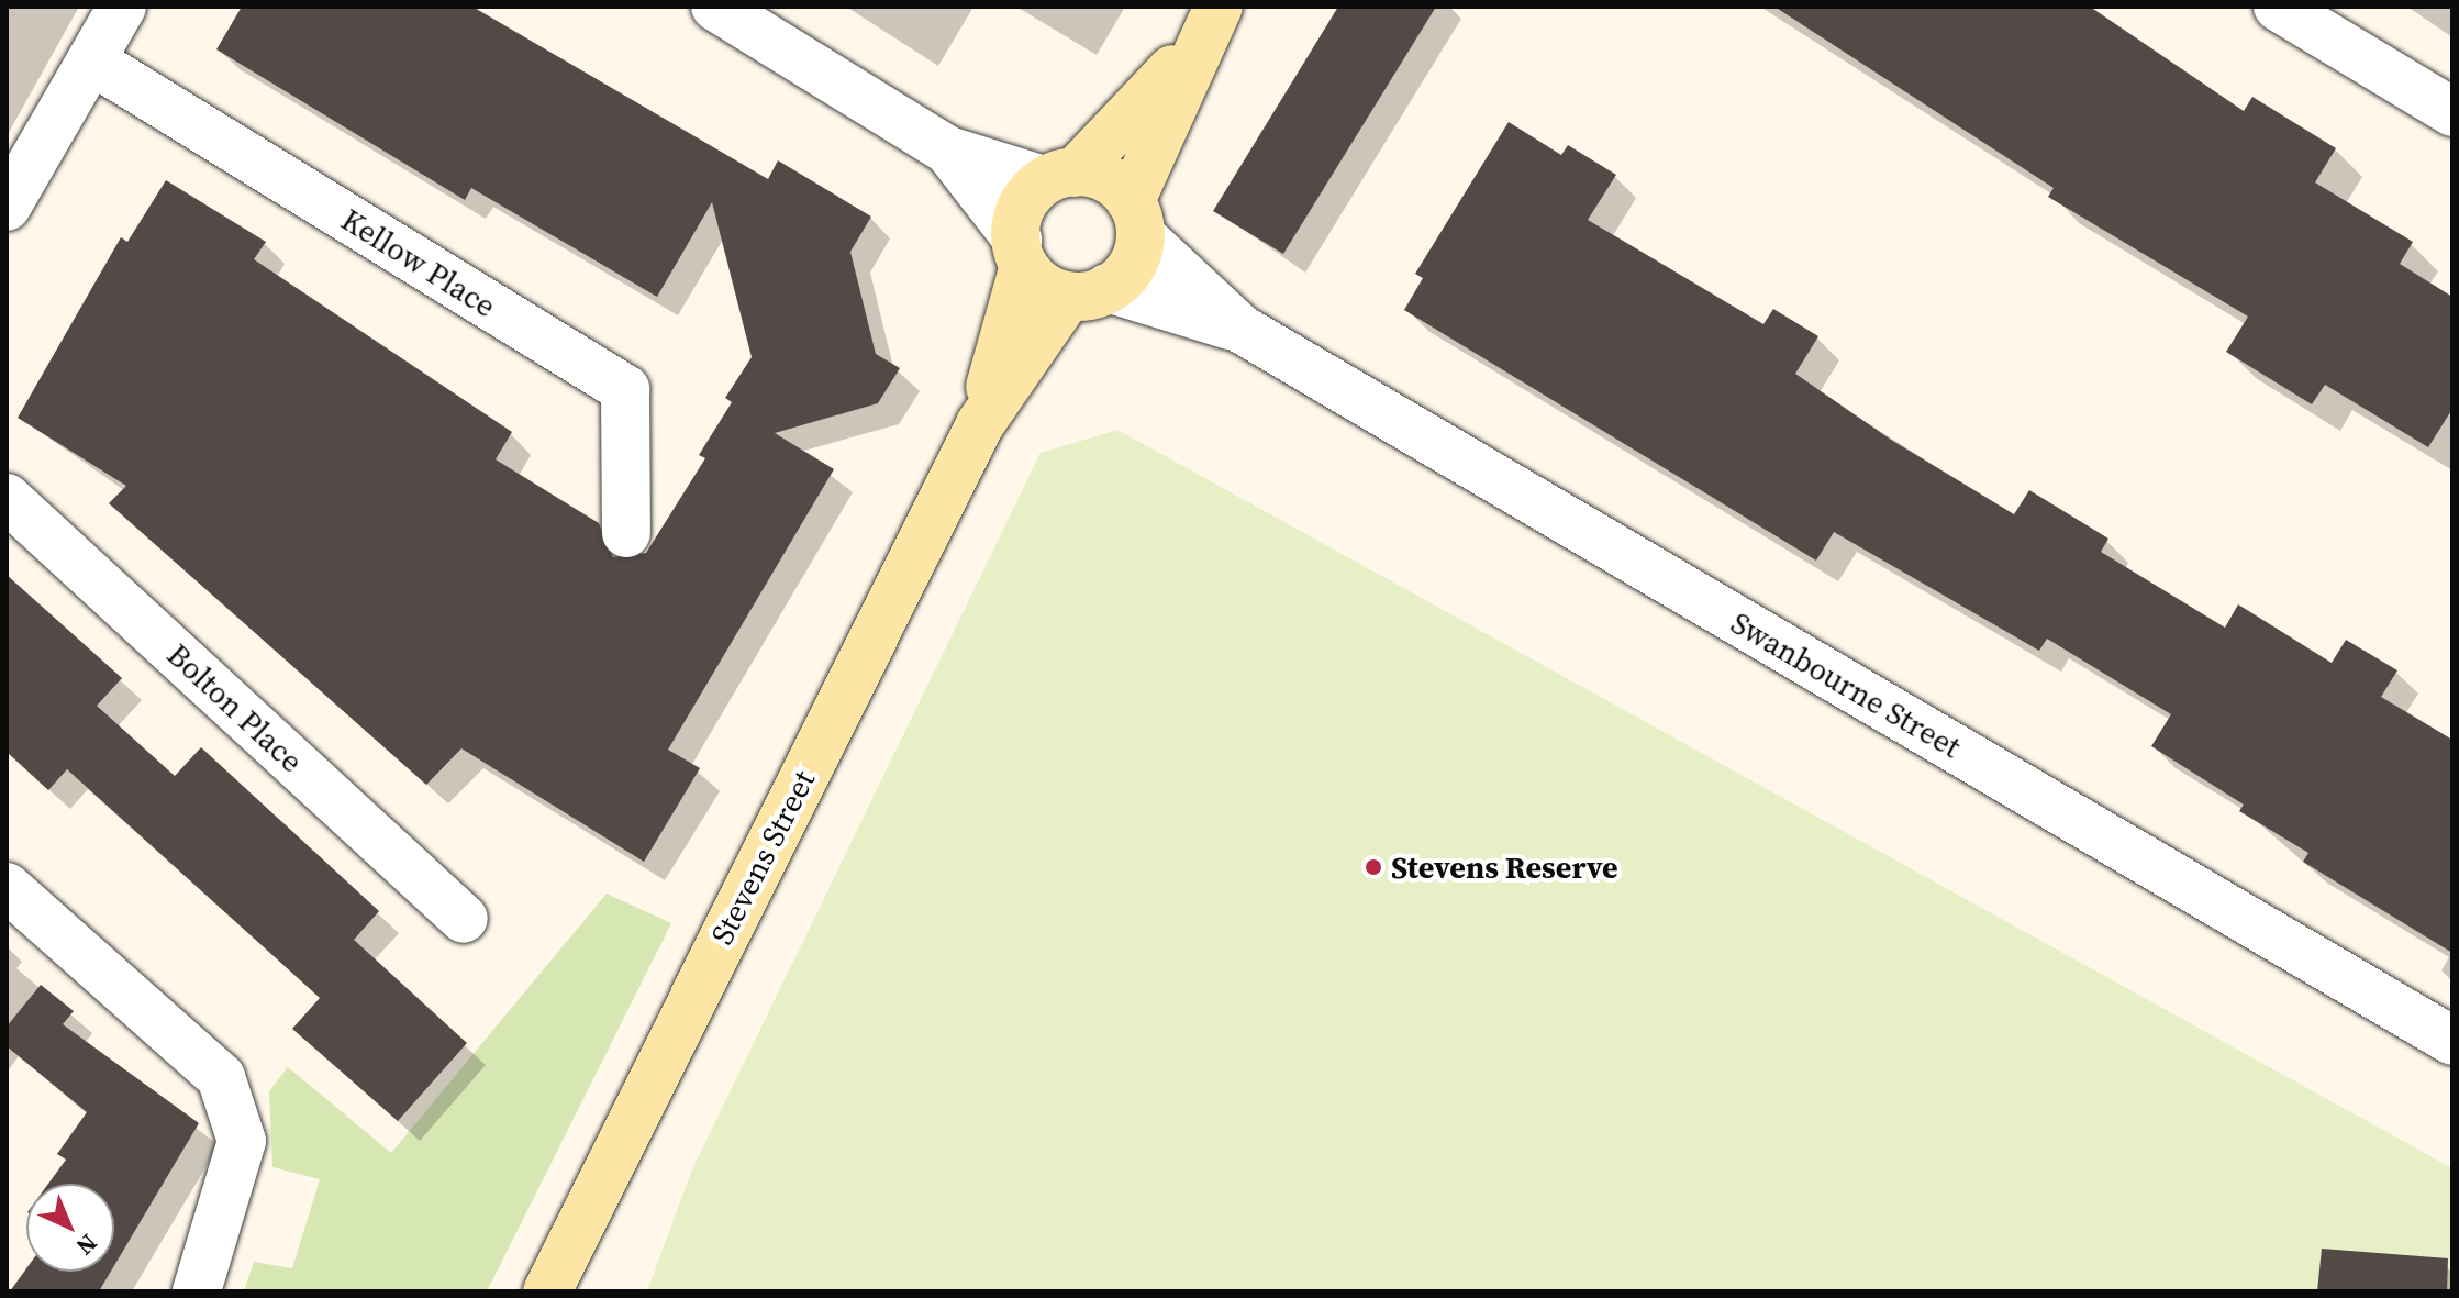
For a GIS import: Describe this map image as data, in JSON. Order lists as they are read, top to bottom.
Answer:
{
  "streets": {
    "street": [
      "Kellow Place",
      "Swanbourne Street",
      "Bolton Place",
      "Stevens Street"
    ]
  },
  "crossings": [
    ["Swanbourne Street", "Stevens Street"]
  ],
  "places": ["Stevens Reserve"],
  "north": "bottom right"
}
